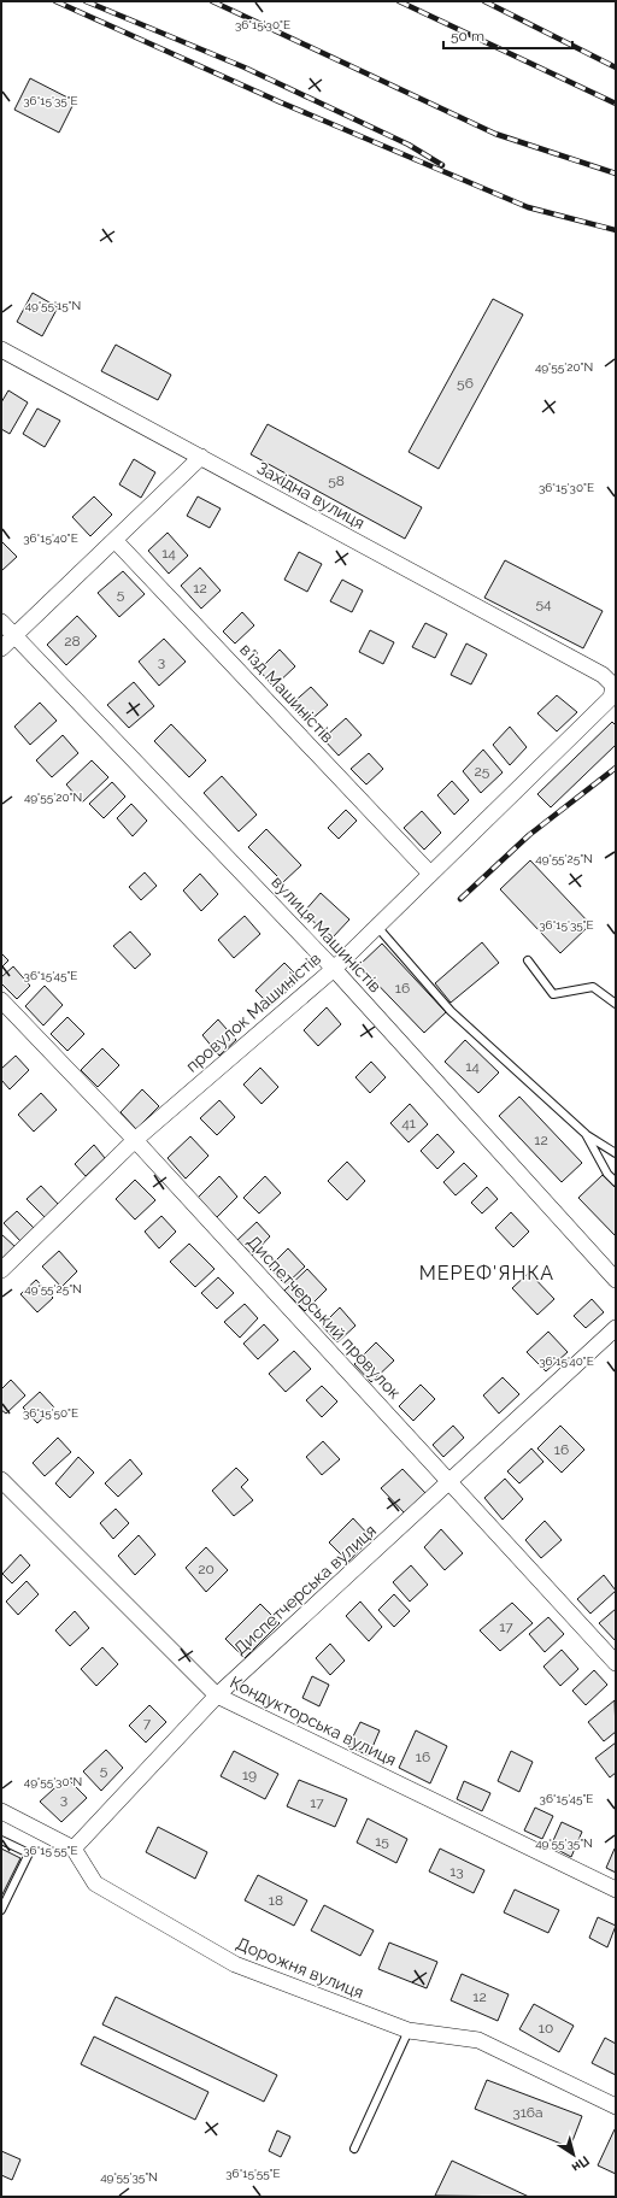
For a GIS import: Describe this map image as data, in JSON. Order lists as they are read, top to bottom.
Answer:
{
  "streets": {
    "street": [
      "Західна вулиця",
      "в’їзд Машиністів",
      "вулиця Машиністів",
      "провулок Машиністів",
      "Диспетчерський провулок",
      "Диспетчерська вулиця",
      "Кондукторська вулиця",
      "Дорожня вулиця"
    ]
  },
  "crossings": [
    ["Західна вулиця", "провулок Машиністів"],
    ["в’їзд Машиністів", "провулок Машиністів"],
    ["вулиця Машиністів", "провулок Машиністів"],
    ["провулок Машиністів", "Диспетчерський провулок"],
    ["Диспетчерський провулок", "Диспетчерська вулиця"],
    ["Диспетчерська вулиця", "Кондукторська вулиця"],
    ["Диспетчерська вулиця", "Дорожня вулиця"]
  ],
  "districts": ["МЕРЕФ'ЯНКА"],
  "house_numbers": [
    "56",
    "58",
    "14",
    "12",
    "5",
    "54",
    "28",
    "3",
    "25",
    "16",
    "14",
    "41",
    "12",
    "16",
    "20",
    "17",
    "7",
    "16",
    "5",
    "19",
    "3",
    "17",
    "15",
    "13",
    "18",
    "12",
    "10",
    "316а"
  ],
  "scale_bar": "50 m",
  "north": "bottom right",
  "coordinates": [
    "36°15'30\"E",
    "36°15'35\"E",
    "49°55'15\"N",
    "49°55'20\"N",
    "36°15'40\"E",
    "49°55'25\"N",
    "36°15'45\"E",
    "36°15'50\"E",
    "49°55'30\"N",
    "49°55'35\"N",
    "36°15'55\"E"
  ]
}
